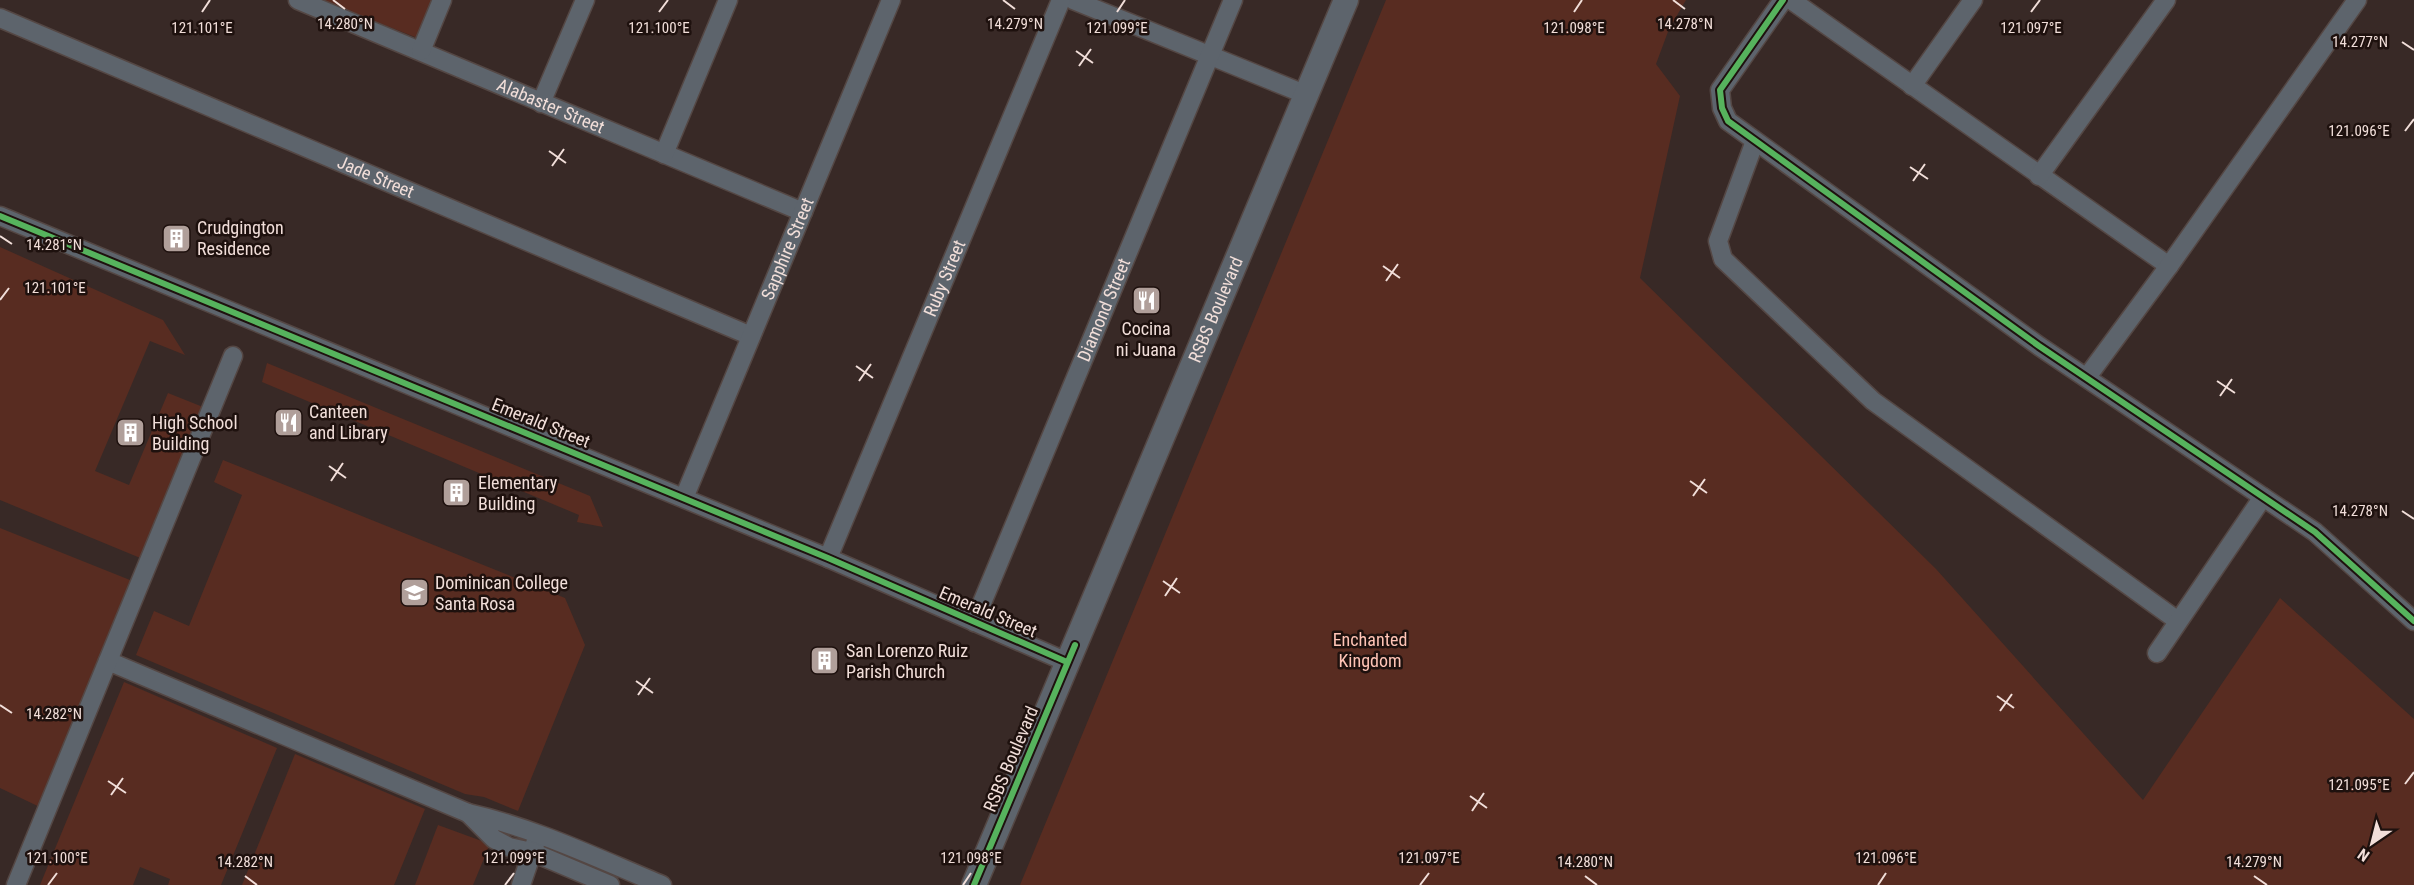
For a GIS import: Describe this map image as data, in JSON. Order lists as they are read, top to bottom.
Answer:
{
  "streets": {
    "street": [
      "Alabaster Street",
      "Jade Street",
      "Sapphire Street",
      "Ruby Street",
      "RSBS Boulevard",
      "Diamond Street",
      "Emerald Street"
    ]
  },
  "crossings": [
    ["Alabaster Street", "Sapphire Street"],
    ["Jade Street", "Sapphire Street"],
    ["Sapphire Street", "Emerald Street"],
    ["Ruby Street", "Emerald Street"],
    ["RSBS Boulevard", "Emerald Street"],
    ["Diamond Street", "Emerald Street"]
  ],
  "parks": ["Enchanted Kingdom"],
  "places": {
    "building": [
      "Crudgington Residence",
      "High School Building",
      "Elementary Building",
      "San Lorenzo Ruiz Parish Church"
    ],
    "restaurant": ["Cocina ni Juana", "Canteen and Library"],
    "school or university": ["Dominican College Santa Rosa"]
  },
  "north": "bottom left",
  "coordinates": [
    "14.280°N",
    "14.278°N",
    "14.279°N",
    "121.101°E",
    "121.100°E",
    "121.099°E",
    "121.098°E",
    "121.097°E",
    "14.277°N",
    "121.096°E",
    "14.281°N",
    "14.282°N",
    "121.095°E"
  ]
}
